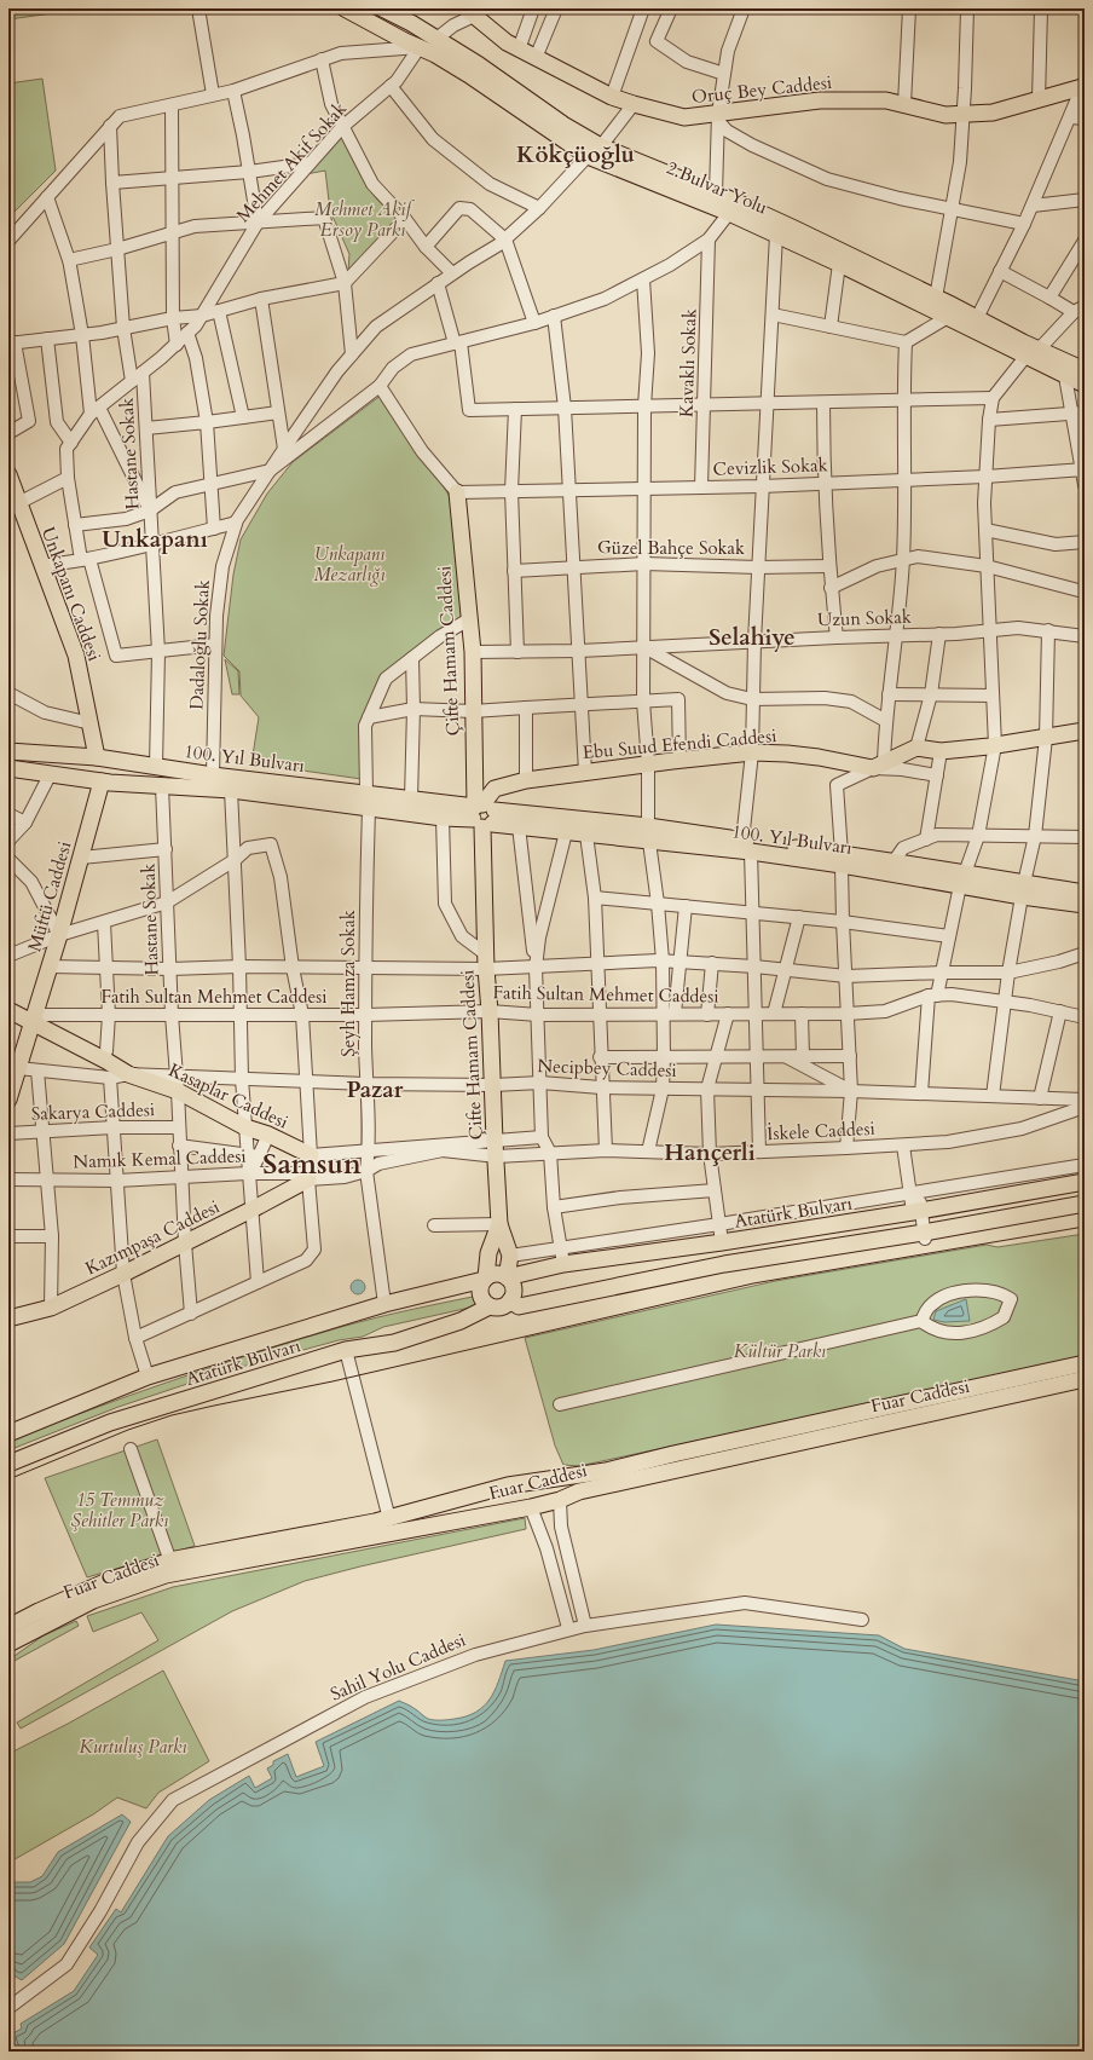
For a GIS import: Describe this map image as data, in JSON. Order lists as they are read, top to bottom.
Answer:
{
  "streets": {
    "main road": [
      "Oruç Bey Caddesi",
      "2.Bulvar Yolu",
      "Unkapanı Caddesi",
      "Çifte Hamam Caddesi",
      "Ebu Suud Efendi Caddesi",
      "100. Yıl Bulvarı",
      "Müftü Caddesi",
      "Kasaplar Caddesi",
      "Atatürk Bulvarı",
      "Kazımpaşa Caddesi",
      "Fuar Caddesi"
    ],
    "street": [
      "Mehmet Akif Sokak",
      "Kavaklı Sokak",
      "Hastane Sokak",
      "Cevizlik Sokak",
      "Güzel Bahçe Sokak",
      "Uzun Sokak",
      "Dadaloğlu Sokak",
      "Şeyh Hamza Sokak",
      "Fatih Sultan Mehmet Caddesi",
      "Necipbey Caddesi",
      "Sakarya Caddesi",
      "İskele Caddesi",
      "Namık Kemal Caddesi",
      "Sahil Yolu Caddesi"
    ]
  },
  "crossings": [
    ["Mehmet Akif Sokak", "2.Bulvar Yolu"],
    ["Mehmet Akif Sokak", "Hastane Sokak"],
    ["2.Bulvar Yolu", "Dadaloğlu Sokak"],
    ["Kavaklı Sokak", "Cevizlik Sokak"],
    ["Hastane Sokak", "100. Yıl Bulvarı"],
    ["Hastane Sokak", "Fatih Sultan Mehmet Caddesi"],
    ["Hastane Sokak", "Necipbey Caddesi"],
    ["Hastane Sokak", "Kasaplar Caddesi"],
    ["Hastane Sokak", "Sakarya Caddesi"],
    ["Hastane Sokak", "Namık Kemal Caddesi"],
    ["Hastane Sokak", "Kazımpaşa Caddesi"],
    ["Cevizlik Sokak", "Çifte Hamam Caddesi"],
    ["Unkapanı Caddesi", "100. Yıl Bulvarı"],
    ["Unkapanı Caddesi", "Müftü Caddesi"],
    ["Uzun Sokak", "Çifte Hamam Caddesi"],
    ["Dadaloğlu Sokak", "100. Yıl Bulvarı"],
    ["Çifte Hamam Caddesi", "Ebu Suud Efendi Caddesi"],
    ["Çifte Hamam Caddesi", "100. Yıl Bulvarı"],
    ["Çifte Hamam Caddesi", "Şeyh Hamza Sokak"],
    ["Çifte Hamam Caddesi", "Fatih Sultan Mehmet Caddesi"],
    ["Çifte Hamam Caddesi", "Necipbey Caddesi"],
    ["Çifte Hamam Caddesi", "İskele Caddesi"],
    ["Çifte Hamam Caddesi", "Atatürk Bulvarı"],
    ["Ebu Suud Efendi Caddesi", "100. Yıl Bulvarı"],
    ["100. Yıl Bulvarı", "Müftü Caddesi"],
    ["100. Yıl Bulvarı", "Şeyh Hamza Sokak"],
    ["Müftü Caddesi", "Fatih Sultan Mehmet Caddesi"],
    ["Müftü Caddesi", "Kasaplar Caddesi"],
    ["Şeyh Hamza Sokak", "Fatih Sultan Mehmet Caddesi"],
    ["Şeyh Hamza Sokak", "Necipbey Caddesi"],
    ["Şeyh Hamza Sokak", "İskele Caddesi"],
    ["Şeyh Hamza Sokak", "Namık Kemal Caddesi"],
    ["Şeyh Hamza Sokak", "Atatürk Bulvarı"],
    ["Fatih Sultan Mehmet Caddesi", "Kasaplar Caddesi"],
    ["Necipbey Caddesi", "Kasaplar Caddesi"],
    ["İskele Caddesi", "Namık Kemal Caddesi"],
    ["Namık Kemal Caddesi", "Kazımpaşa Caddesi"]
  ],
  "districts": [
    "Kökçüoğlu",
    "Unkapanı",
    "Selahiye",
    "Pazar",
    "Hançerli",
    "Samsun"
  ],
  "parks": [
    "Mehmet Akif Ersoy Parkı",
    "Unkapanı Mezarlığı",
    "Kültür Parkı",
    "15 Temmuz Şehitler Parkı",
    "Kurtuluş Parkı"
  ]
}
